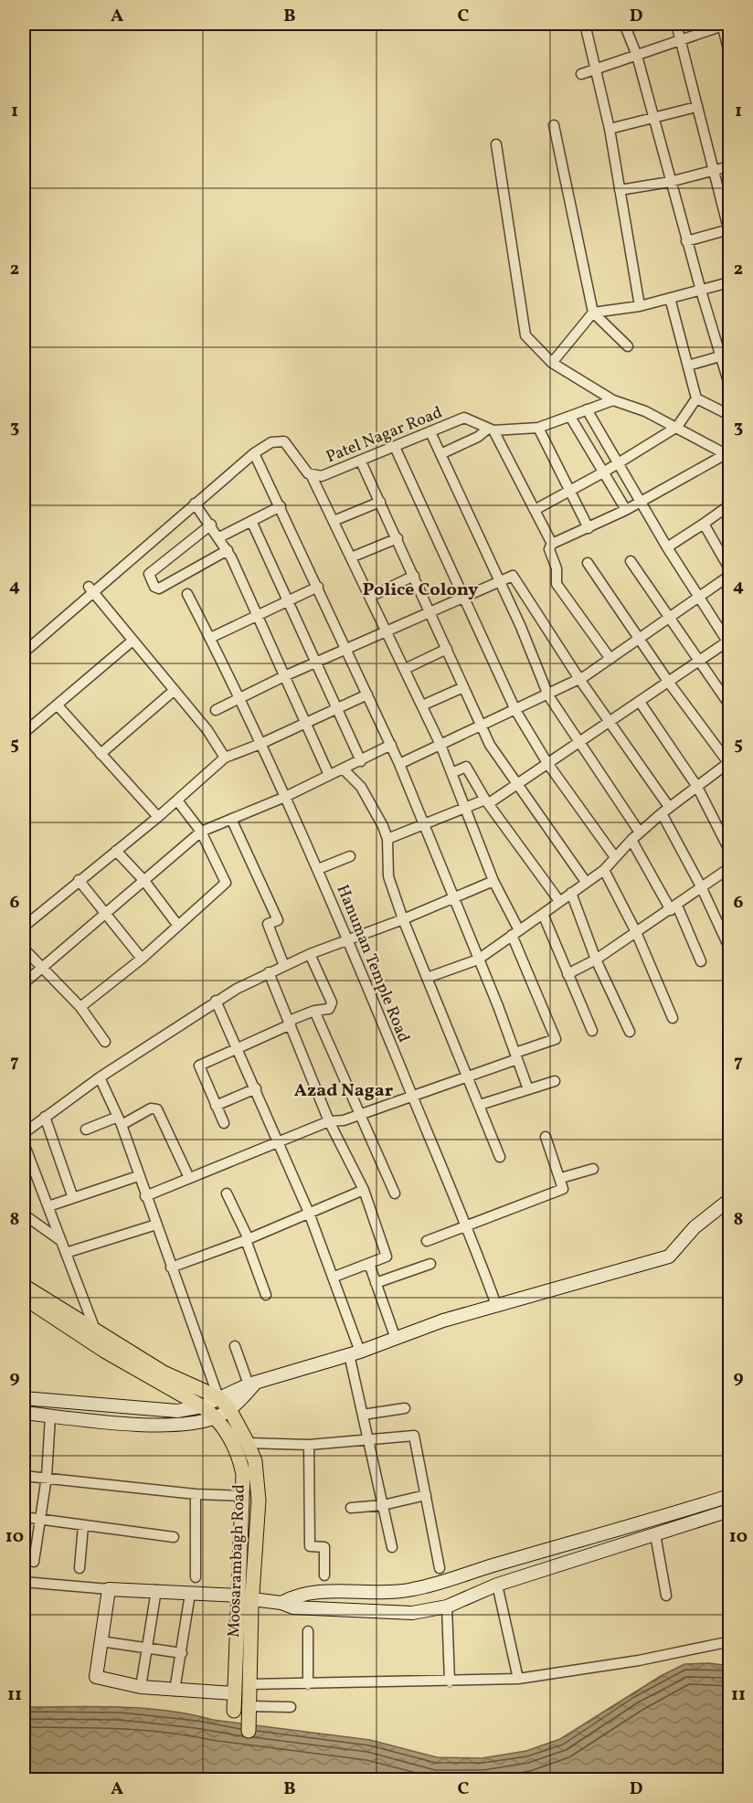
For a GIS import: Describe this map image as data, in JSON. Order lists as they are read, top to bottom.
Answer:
{
  "streets": {
    "main road": ["Moosarambagh Road"],
    "street": ["Patel Nagar Road", "Hanuman Temple Road"]
  },
  "districts": ["Police Colony", "Azad Nagar"],
  "grid": {
    "columns": [
      "A",
      "B",
      "C",
      "D"
    ],
    "rows": [
      "1",
      "2",
      "3",
      "4",
      "5",
      "6",
      "7",
      "8",
      "9",
      "10",
      "11"
    ]
  }
}
